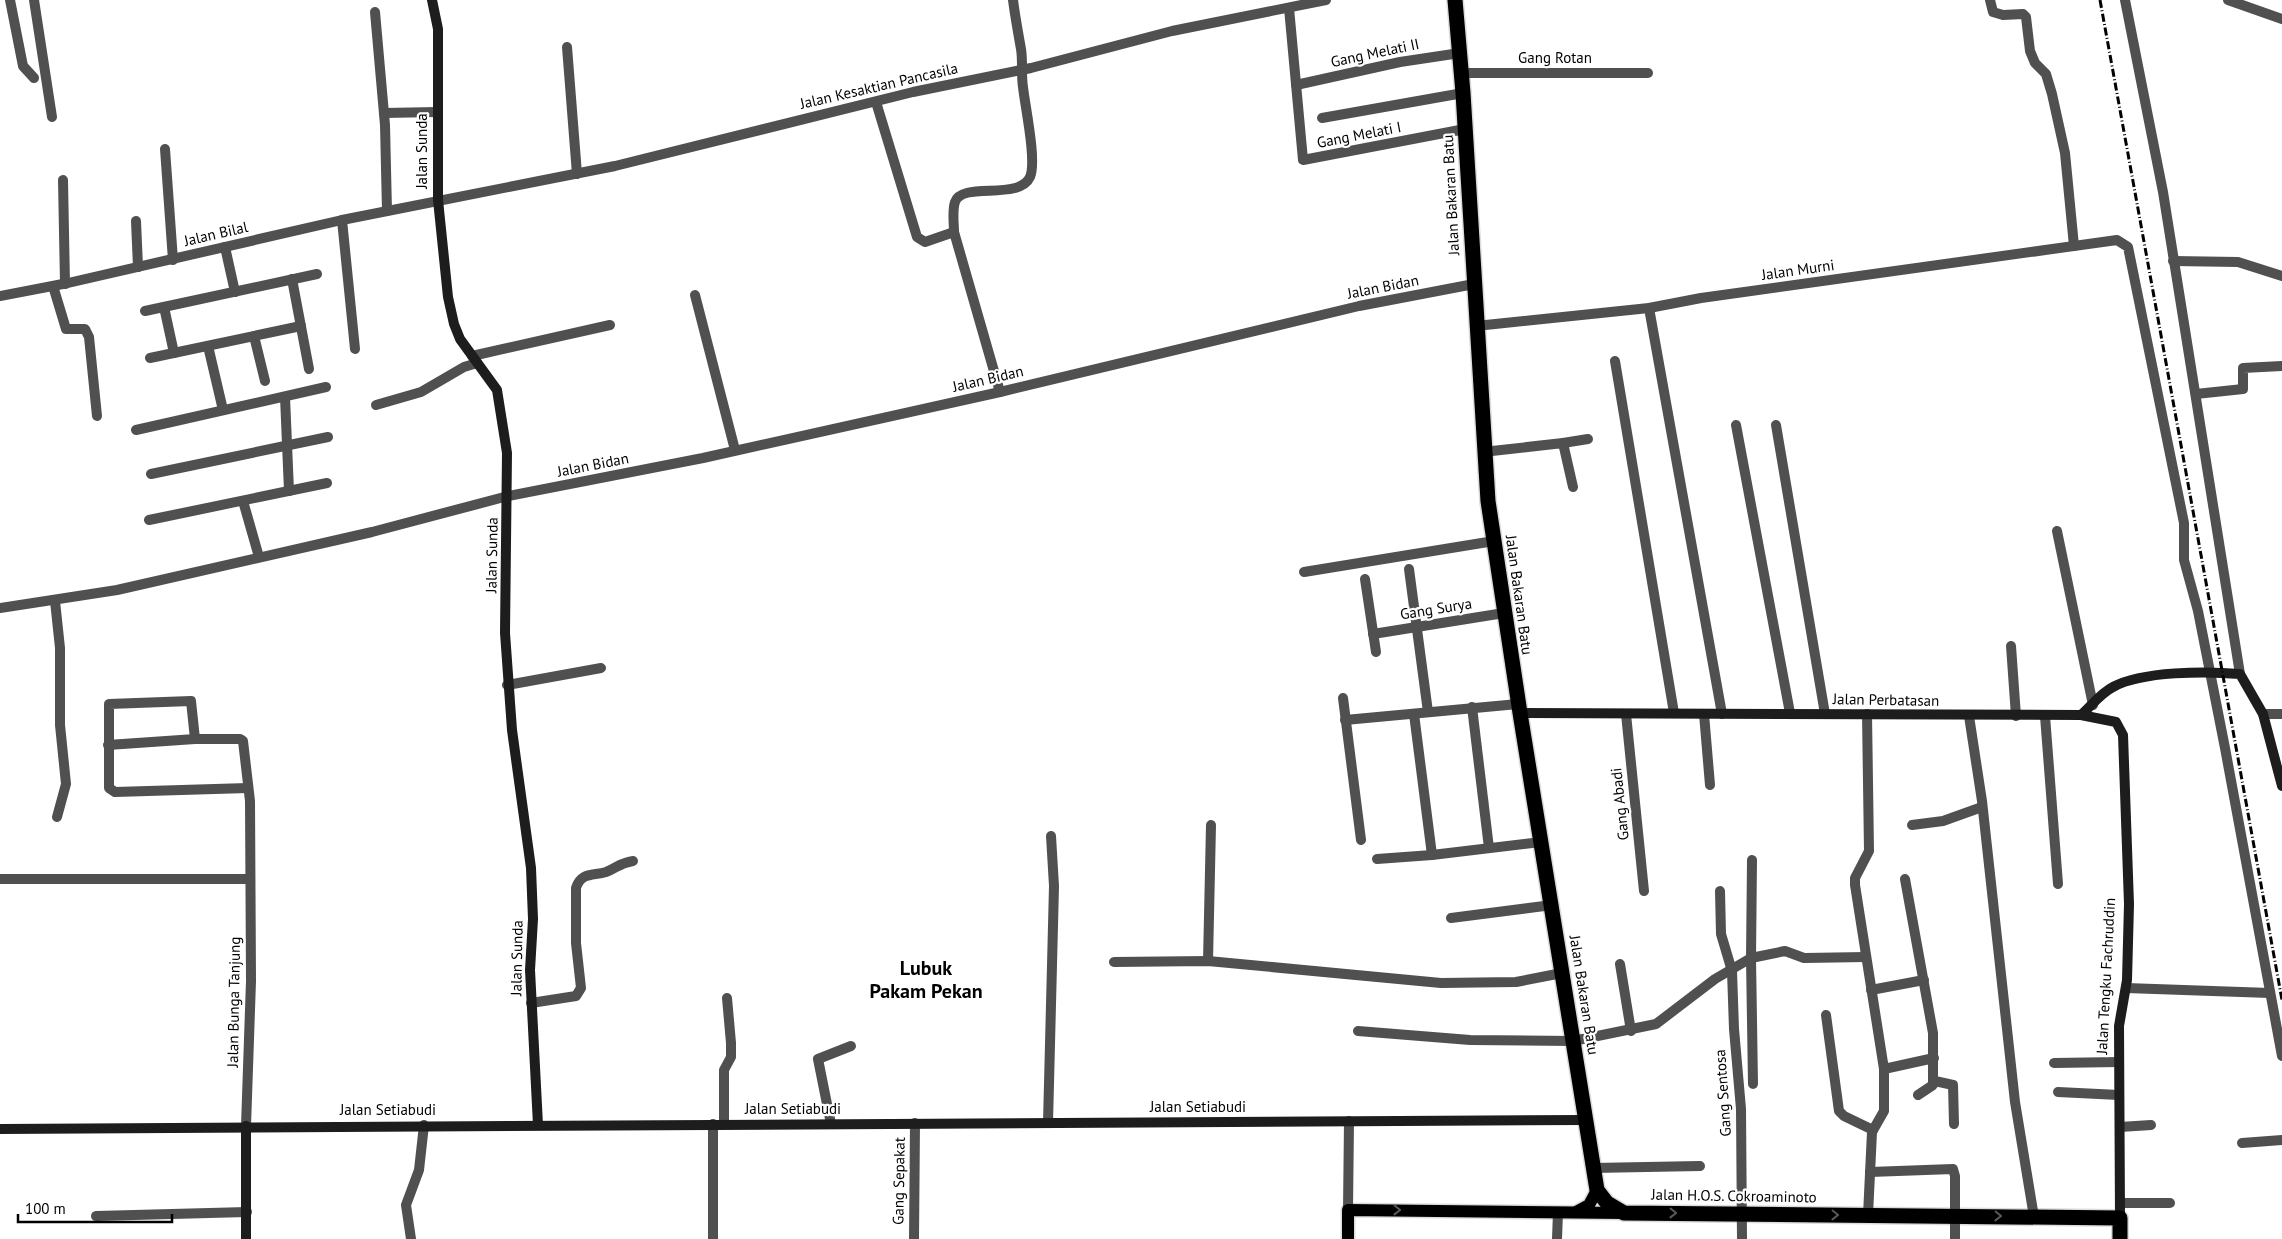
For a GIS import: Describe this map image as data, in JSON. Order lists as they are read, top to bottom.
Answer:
{
  "streets": {
    "highway": ["Jalan Bakaran Batu", "Jalan Tengku Fachruddin", "Jalan H.O.S. Cokroaminoto"],
    "street": [
      "Gang Melati II",
      "Gang Rotan",
      "Jalan Kesaktian Pancasila",
      "Gang Melati I",
      "Jalan Sunda",
      "Jalan Bilal",
      "Jalan Murni",
      "Jalan Bidan",
      "Gang Surya",
      "Jalan Perbatasan",
      "Gang Abadi",
      "Jalan Bunga Tanjung",
      "Gang Sentosa",
      "Jalan Setiabudi",
      "Gang Sepakat"
    ]
  },
  "crossings": [
    ["Gang Melati II", "Gang Melati I"],
    ["Gang Melati II", "Jalan Bakaran Batu"],
    ["Gang Rotan", "Jalan Bakaran Batu"],
    ["Jalan Kesaktian Pancasila", "Jalan Sunda"],
    ["Jalan Kesaktian Pancasila", "Jalan Bilal"],
    ["Gang Melati I", "Jalan Bakaran Batu"],
    ["Jalan Sunda", "Jalan Bilal"],
    ["Jalan Sunda", "Jalan Bidan"],
    ["Jalan Sunda", "Jalan Setiabudi"],
    ["Jalan Bakaran Batu", "Jalan Murni"],
    ["Jalan Bakaran Batu", "Jalan Bidan"],
    ["Jalan Bakaran Batu", "Gang Surya"],
    ["Jalan Bakaran Batu", "Jalan Perbatasan"],
    ["Jalan Bakaran Batu", "Jalan Setiabudi"],
    ["Jalan Perbatasan", "Gang Abadi"],
    ["Jalan Perbatasan", "Jalan Tengku Fachruddin"],
    ["Jalan Tengku Fachruddin", "Jalan H.O.S. Cokroaminoto"],
    ["Jalan Bunga Tanjung", "Jalan Setiabudi"],
    ["Gang Sentosa", "Jalan H.O.S. Cokroaminoto"],
    ["Jalan Setiabudi", "Gang Sepakat"]
  ],
  "one_way": ["Jalan H.O.S. Cokroaminoto"],
  "districts": ["Lubuk Pakam Pekan"],
  "scale_bar": "100 m"
}
